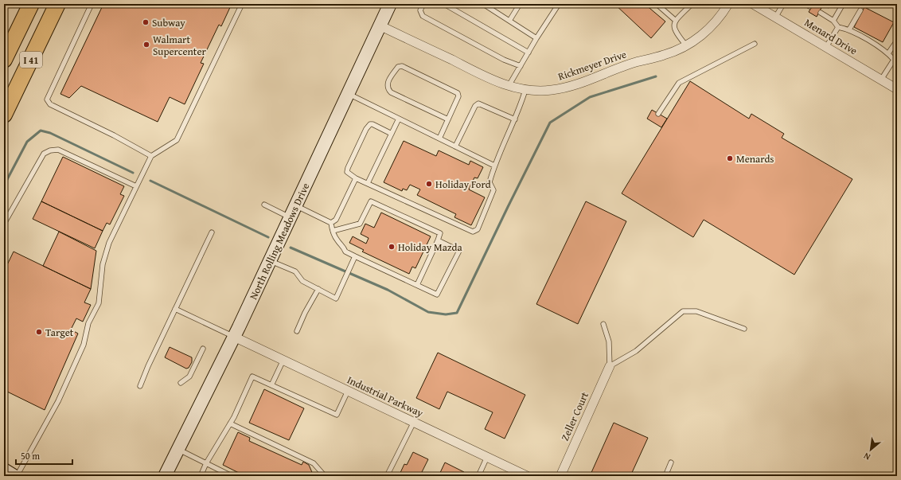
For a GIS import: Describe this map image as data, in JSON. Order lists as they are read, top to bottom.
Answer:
{
  "streets": {
    "highway": ["I 41"],
    "main road": ["North Rolling Meadows Drive"],
    "street": [
      "Menard Drive",
      "Rickmeyer Drive",
      "Industrial Parkway",
      "Zeller Court"
    ]
  },
  "crossings": [
    ["Rickmeyer Drive", "North Rolling Meadows Drive"],
    ["North Rolling Meadows Drive", "Industrial Parkway"]
  ],
  "places": [
    "Subway",
    "Walmart Supercenter",
    "Menards",
    "Holiday Ford",
    "Holiday Mazda",
    "Target"
  ],
  "scale_bar": "50 m",
  "north": "bottom left"
}
